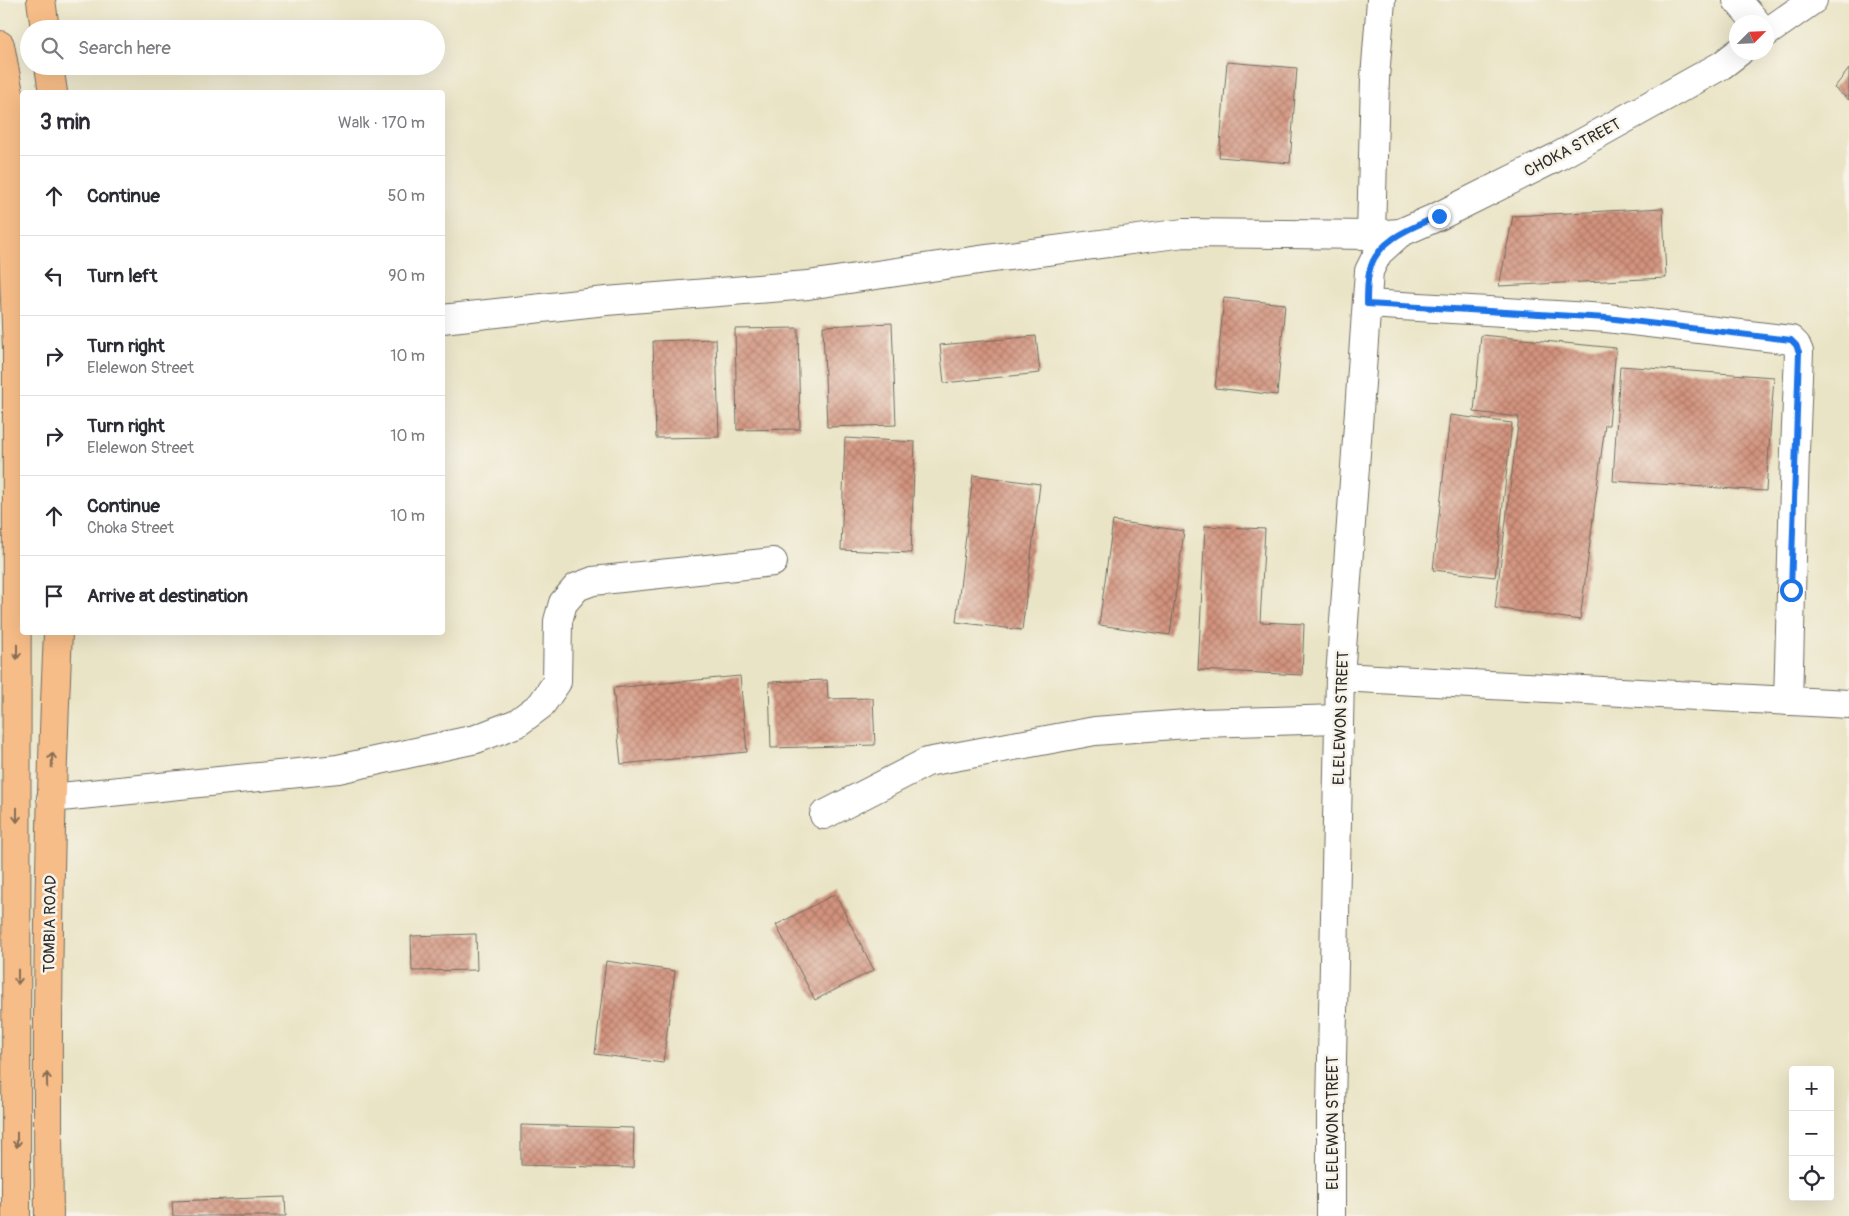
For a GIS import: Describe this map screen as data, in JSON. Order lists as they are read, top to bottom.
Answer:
{
  "streets": {
    "main road": ["TOMBIA ROAD"],
    "street": ["CHOKA STREET", "ELELEWON STREET"]
  },
  "crossings": [
    ["CHOKA STREET", "ELELEWON STREET"]
  ],
  "north": "top right",
  "page": {
    "search": "Search here",
    "heading": ["3 min", "Walk · 170 m"],
    "list": [
      ["Continue", "50 m"],
      ["Turn left", "90 m"],
      ["Turn right", "Elelewon Street", "10 m"],
      ["Turn right", "Elelewon Street", "10 m"],
      ["Continue", "Choka Street", "10 m"],
      "Arrive at destination"
    ],
    "map_buttons": ["+", "−"]
  }
}
